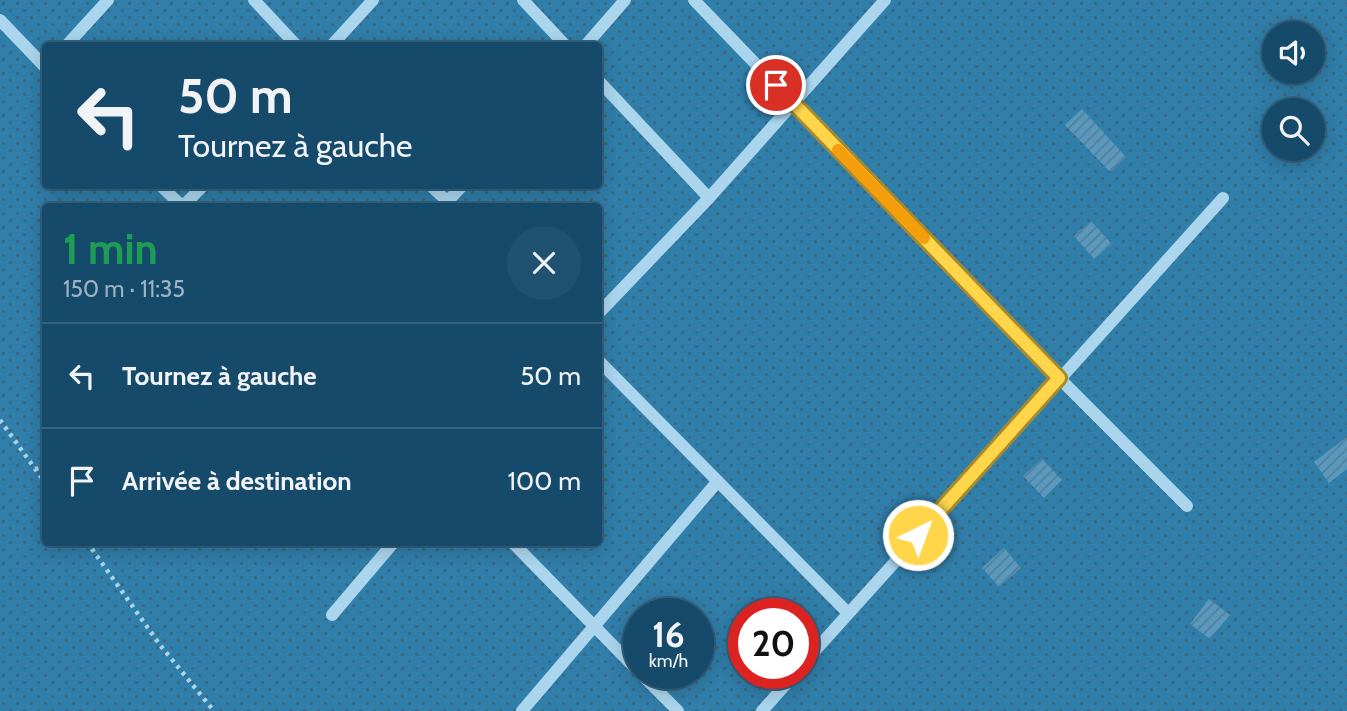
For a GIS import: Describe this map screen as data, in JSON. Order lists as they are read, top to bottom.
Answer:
{
  "page": {
    "turn": ["50 m", "Tournez à gauche"],
    "heading": ["1 min", "150 m · 11:35"],
    "list": [
      {
        "name": "Tournez à gauche",
        "value": "50 m"
      },
      {
        "name": "Arrivée à destination",
        "value": "100 m"
      }
    ],
    "speed": "16 km/h",
    "limit": "20"
  }
}
